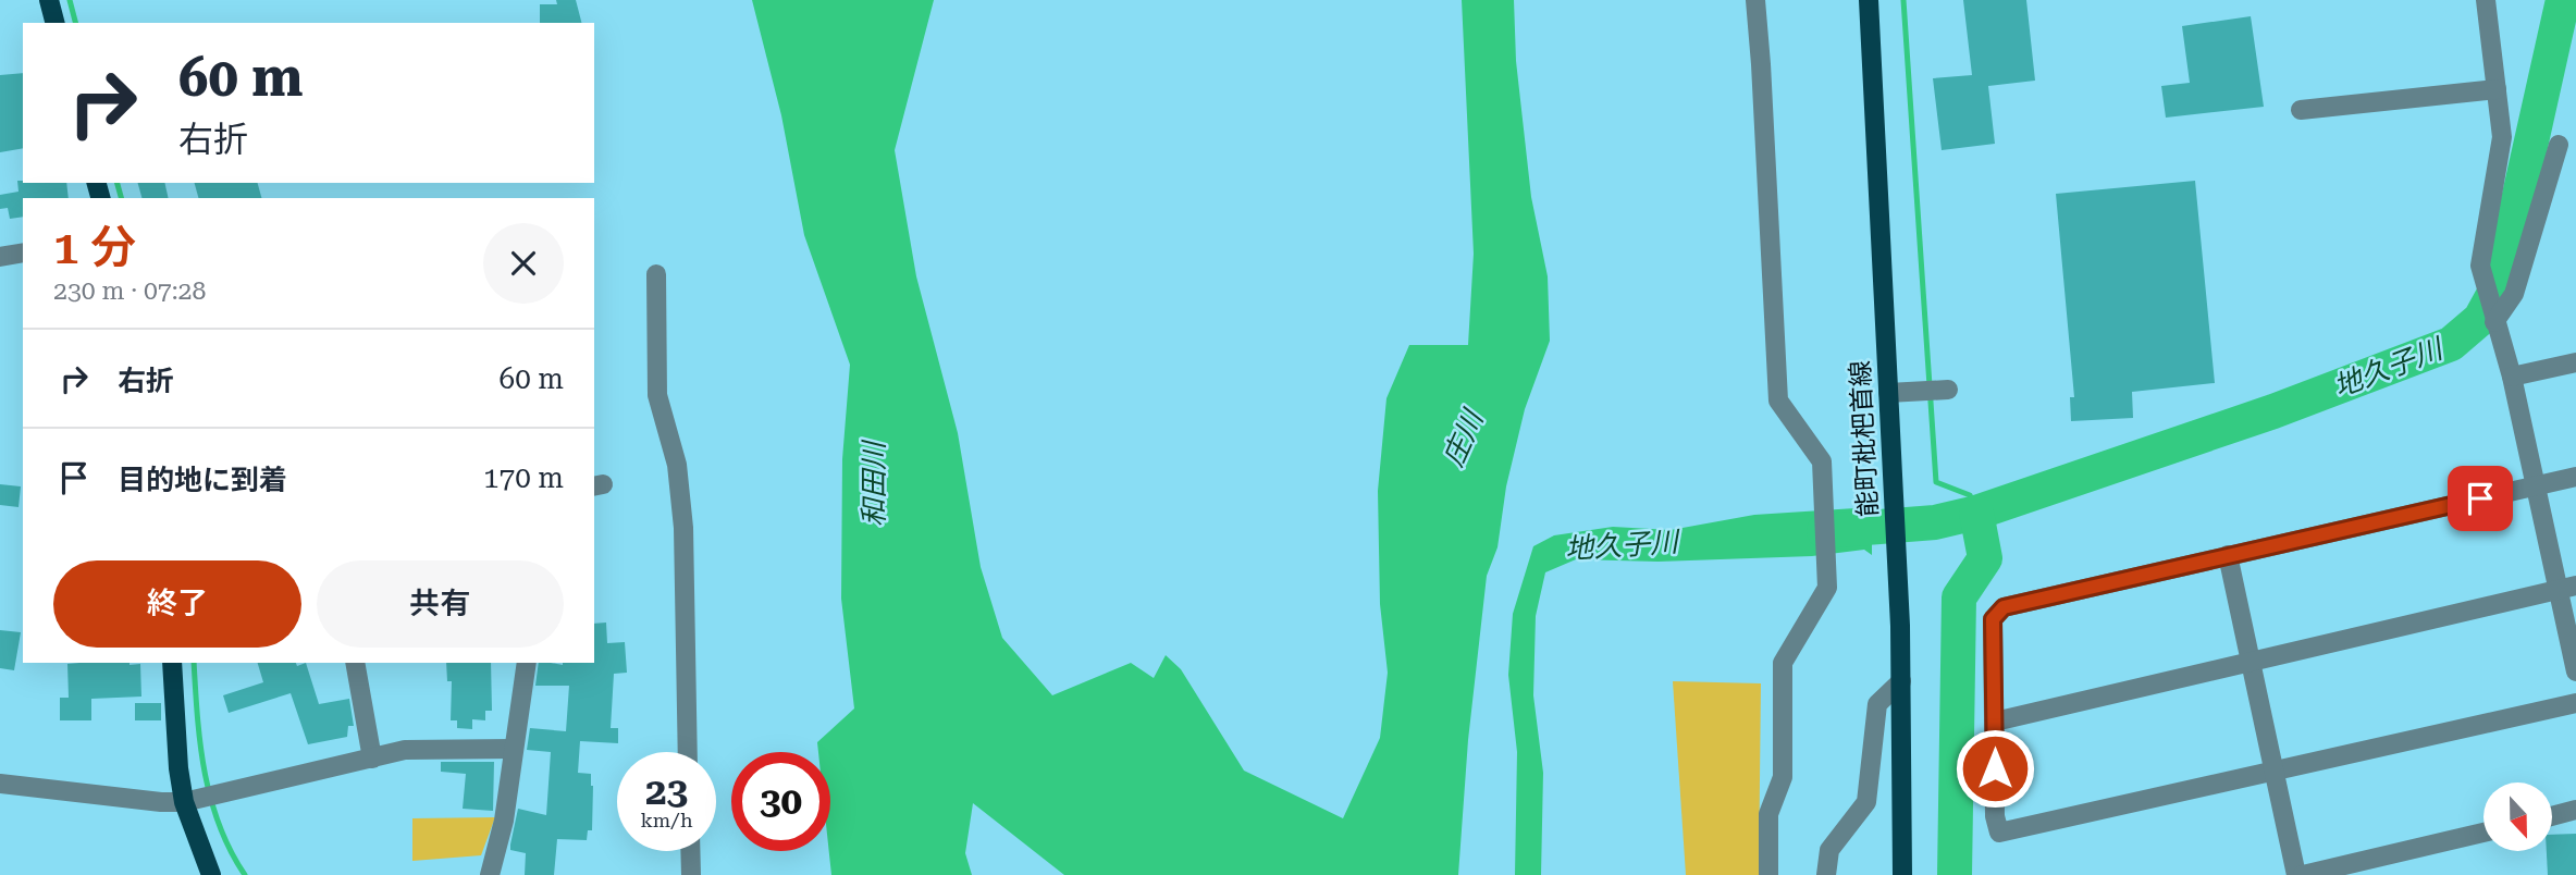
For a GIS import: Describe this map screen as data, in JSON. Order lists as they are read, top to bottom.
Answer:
{
  "streets": {
    "main road": ["能町枇杷首線"]
  },
  "water": ["地久子川", "庄川", "和田川"],
  "north": "bottom",
  "page": {
    "turn": ["60 m", "右折"],
    "heading": ["1 分", "230 m · 07:28"],
    "list": [
      {
        "name": "右折",
        "value": "60 m"
      },
      {
        "name": "目的地に到着",
        "value": "170 m"
      }
    ],
    "buttons": ["終了", "共有"],
    "speed": "23 km/h",
    "limit": "30"
  }
}
